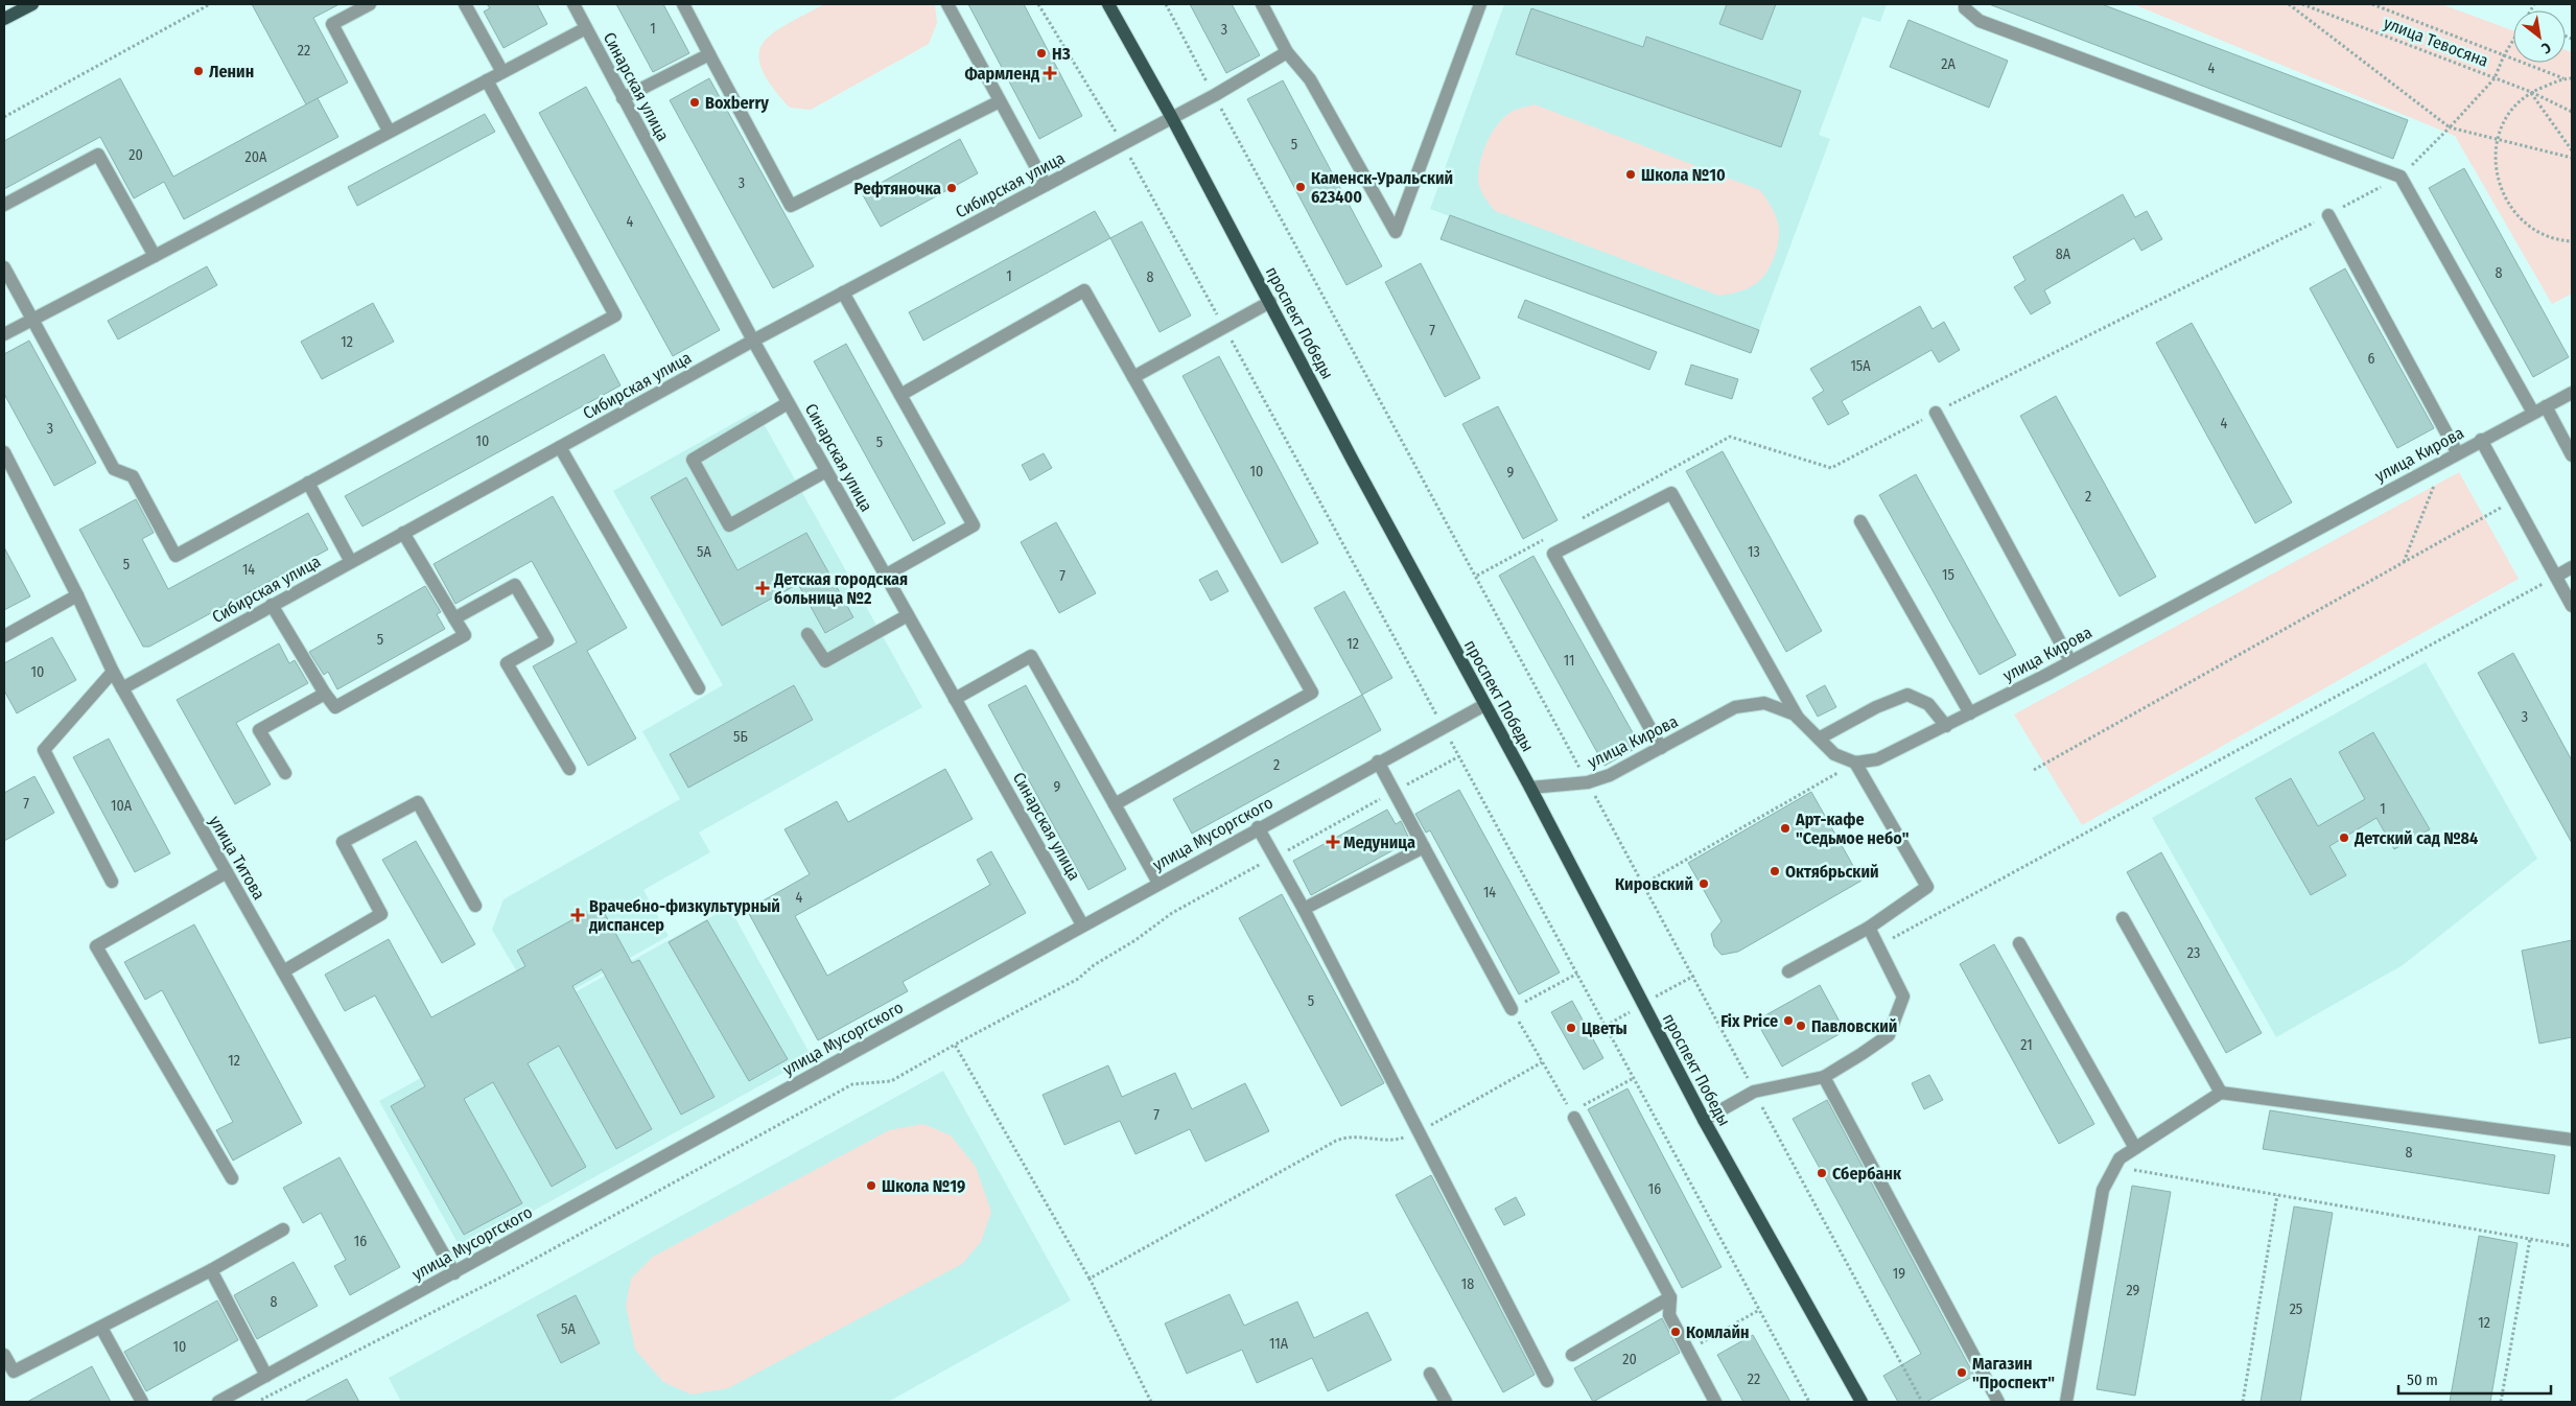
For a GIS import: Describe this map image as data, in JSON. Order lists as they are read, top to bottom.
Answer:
{
  "streets": {
    "main road": ["проспект Победы"],
    "street": [
      "Синарская улица",
      "Сибирская улица",
      "улица Кирова",
      "улица Мусоргского",
      "улица Титова"
    ],
    "path": ["улица Тевосяна"]
  },
  "crossings": [
    ["Синарская улица", "Сибирская улица"],
    ["Синарская улица", "улица Мусоргского"],
    ["Сибирская улица", "проспект Победы"],
    ["Сибирская улица", "улица Титова"],
    ["проспект Победы", "улица Кирова"],
    ["проспект Победы", "улица Мусоргского"],
    ["улица Мусоргского", "улица Титова"]
  ],
  "places": {
    "other": [
      "НЗ",
      "Ленин",
      "Boxberry",
      "Школа №10",
      "Каменск-Уральский 623400",
      "Рефтяночка",
      "Арт-кафе \"Седьмое небо\"",
      "Детский сад №84",
      "Октябрьский",
      "Кировский",
      "Fix Price",
      "Павловский",
      "Цветы",
      "Сбербанк",
      "Школа №19",
      "Комлайн",
      "Магазин \"Проспект\""
    ],
    "health": [
      "Фармленд",
      "Детская городская больница №2",
      "Медуница",
      "Врачебно-физкультурный диспансер"
    ]
  },
  "house_numbers": [
    "1",
    "3",
    "22",
    "2А",
    "4",
    "5",
    "20",
    "20А",
    "3",
    "4",
    "8А",
    "8",
    "1",
    "8",
    "7",
    "12",
    "6",
    "15А",
    "4",
    "3",
    "10",
    "5",
    "10",
    "9",
    "2",
    "5А",
    "13",
    "5",
    "14",
    "15",
    "7",
    "5",
    "12",
    "11",
    "10",
    "3",
    "5Б",
    "2",
    "9",
    "7",
    "10А",
    "1",
    "14",
    "4",
    "23",
    "5",
    "21",
    "12",
    "7",
    "8",
    "16",
    "16",
    "19",
    "18",
    "29",
    "8",
    "25",
    "12",
    "5А",
    "11А",
    "10",
    "20",
    "22"
  ],
  "scale_bar": "50 m",
  "north": "bottom right"
}
